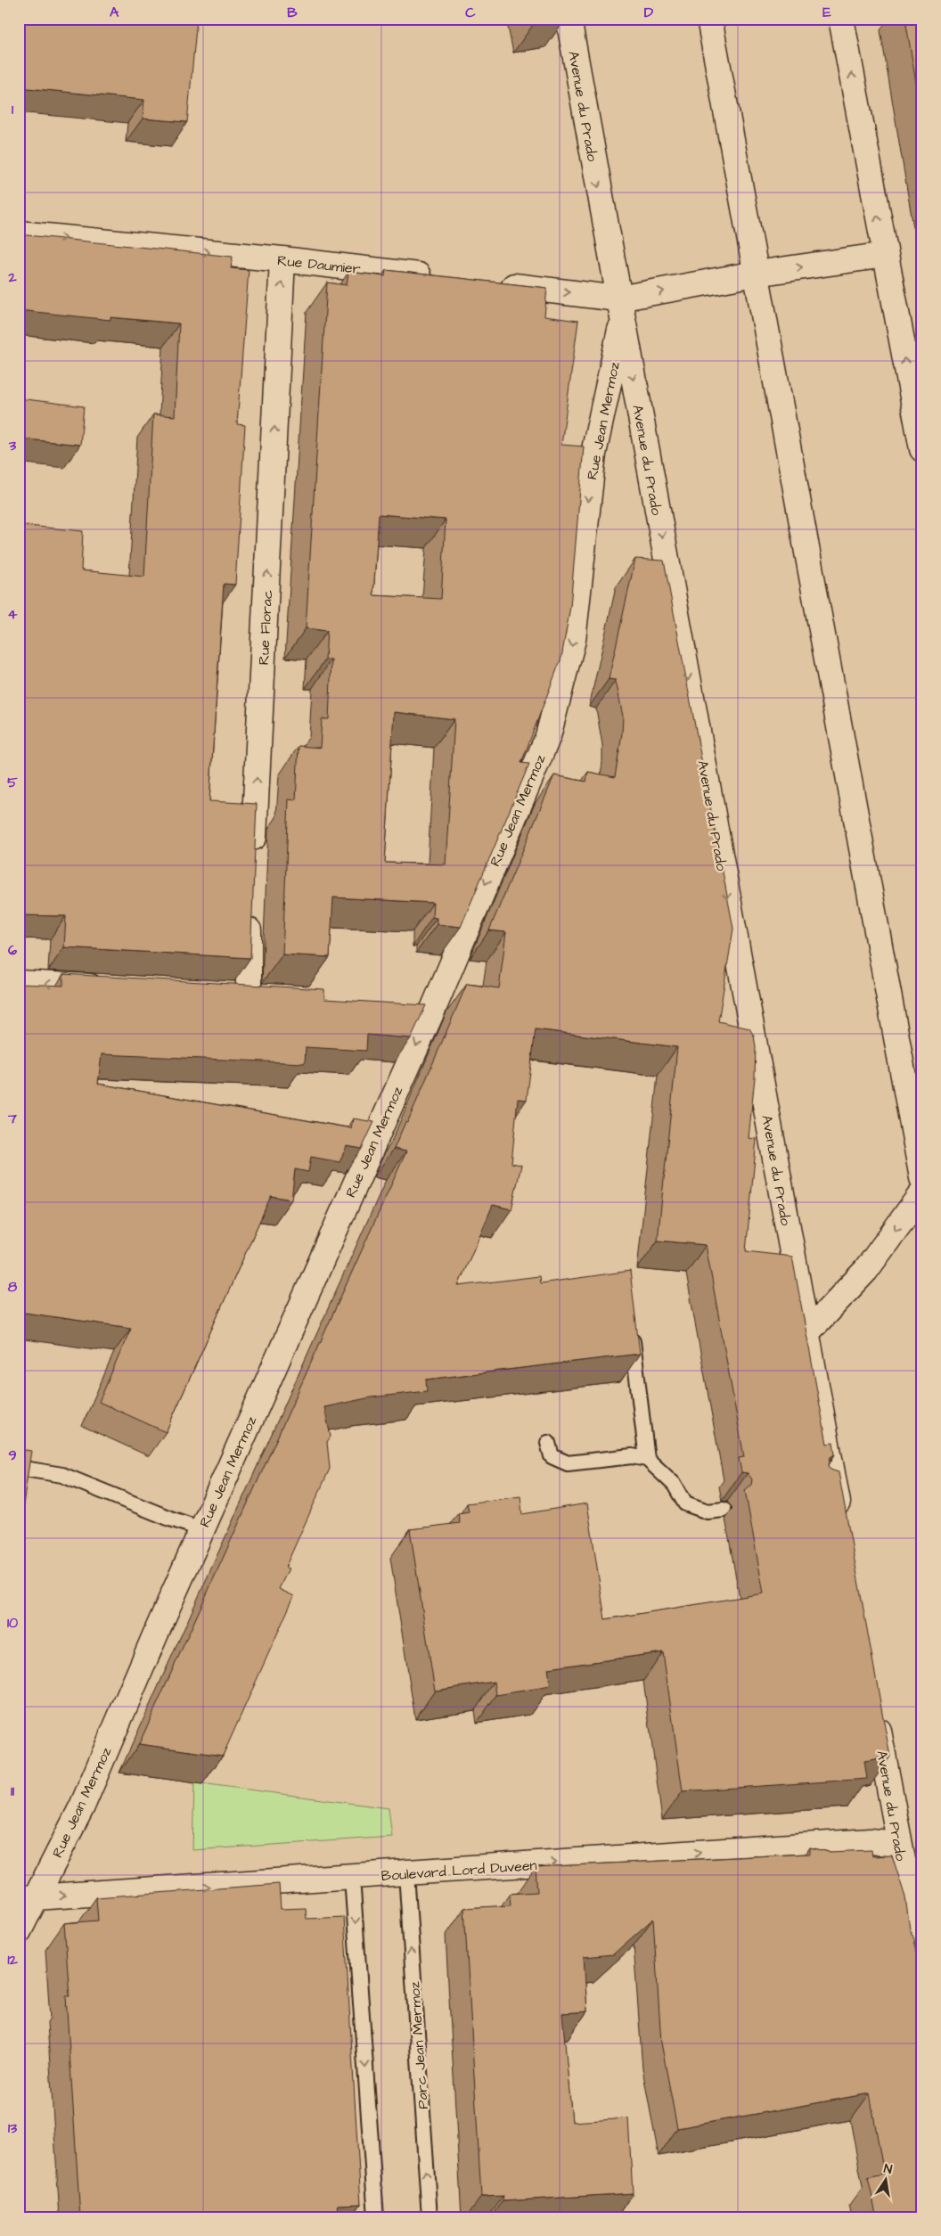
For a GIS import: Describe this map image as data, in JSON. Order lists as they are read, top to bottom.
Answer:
{
  "streets": {
    "street": [
      "Avenue du Prado",
      "Rue Daumier",
      "Rue Jean Mermoz",
      "Rue Florac",
      "Boulevard Lord Duveen"
    ],
    "lane": ["Parc Jean Mermoz"]
  },
  "crossings": [
    ["Avenue du Prado", "Rue Jean Mermoz"],
    ["Avenue du Prado", "Boulevard Lord Duveen"],
    ["Rue Daumier", "Rue Florac"],
    ["Rue Jean Mermoz", "Boulevard Lord Duveen"],
    ["Boulevard Lord Duveen", "Parc Jean Mermoz"]
  ],
  "one_way": [
    "Rue Daumier",
    "Rue Jean Mermoz",
    "Rue Florac",
    "Boulevard Lord Duveen"
  ],
  "north": "top",
  "grid": {
    "columns": [
      "A",
      "B",
      "C",
      "D",
      "E"
    ],
    "rows": [
      "1",
      "2",
      "3",
      "4",
      "5",
      "6",
      "7",
      "8",
      "9",
      "10",
      "11",
      "12",
      "13"
    ]
  }
}
